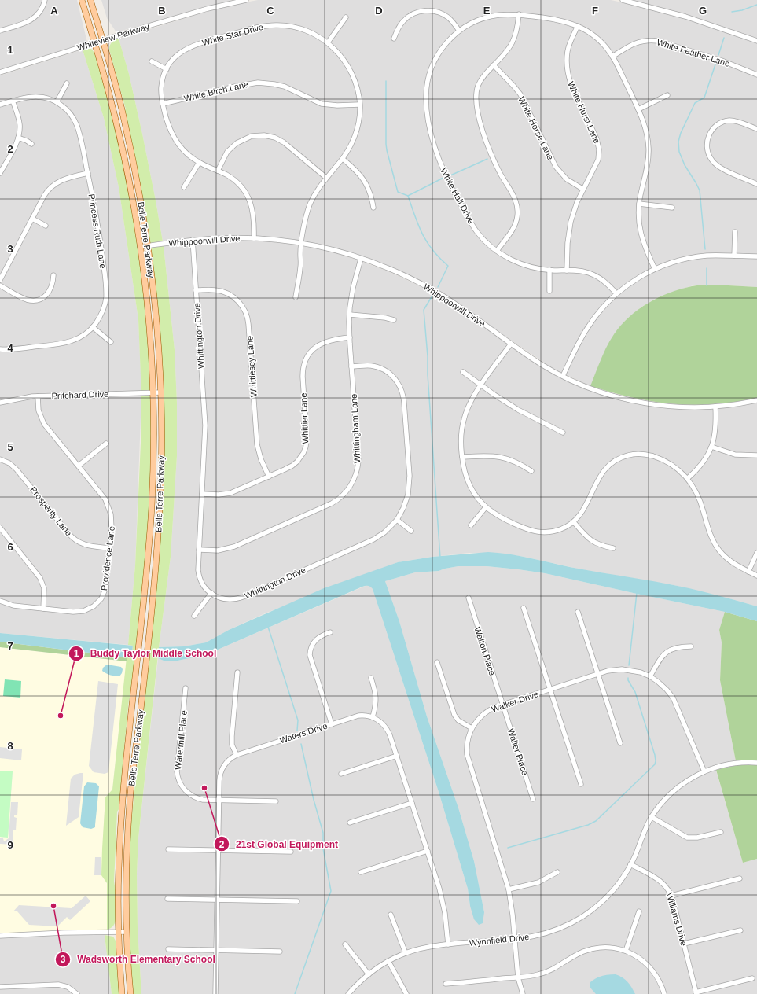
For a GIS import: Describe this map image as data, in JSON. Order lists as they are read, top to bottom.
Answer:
{
  "streets": {
    "main road": ["Belle Terre Parkway"],
    "street": [
      "White Star Drive",
      "Whiteview Parkway",
      "White Feather Lane",
      "White Birch Lane",
      "White Hurst Lane",
      "White Horse Lane",
      "White Hall Drive",
      "Princess Ruth Lane",
      "Whippoorwill Drive",
      "Whittington Drive",
      "Whittlesey Lane",
      "Pritchard Drive",
      "Whittier Lane",
      "Whittingham Lane",
      "Prosperity Lane",
      "Providence Lane",
      "Walton Place",
      "Walker Drive",
      "Waters Drive",
      "Watermill Place",
      "Walter Place",
      "Williams Drive",
      "Wynnfield Drive"
    ]
  },
  "crossings": [
    ["White Star Drive", "White Birch Lane"],
    ["White Star Drive", "Whippoorwill Drive"],
    ["Whiteview Parkway", "Belle Terre Parkway"],
    ["White Feather Lane", "White Hall Drive"],
    ["White Hurst Lane", "White Horse Lane"],
    ["White Hurst Lane", "White Hall Drive"],
    ["Belle Terre Parkway", "Whippoorwill Drive"],
    ["Belle Terre Parkway", "Pritchard Drive"],
    ["Whippoorwill Drive", "Whittington Drive"],
    ["Whippoorwill Drive", "Whittingham Lane"],
    ["Whittington Drive", "Whittlesey Lane"],
    ["Whittington Drive", "Whittier Lane"],
    ["Whittington Drive", "Whittingham Lane"],
    ["Whittlesey Lane", "Whittier Lane"],
    ["Pritchard Drive", "Providence Lane"],
    ["Whittier Lane", "Whittingham Lane"],
    ["Prosperity Lane", "Providence Lane"],
    ["Walton Place", "Walker Drive"],
    ["Walton Place", "Walter Place"],
    ["Walker Drive", "Walter Place"],
    ["Walker Drive", "Wynnfield Drive"],
    ["Waters Drive", "Watermill Place"],
    ["Williams Drive", "Wynnfield Drive"]
  ],
  "places": ["Buddy Taylor Middle School", "21st Global Equipment", "Wadsworth Elementary School"],
  "grid": {
    "columns": [
      "A",
      "B",
      "C",
      "D",
      "E",
      "F",
      "G"
    ],
    "rows": [
      "1",
      "2",
      "3",
      "4",
      "5",
      "6",
      "7",
      "8",
      "9"
    ]
  }
}
